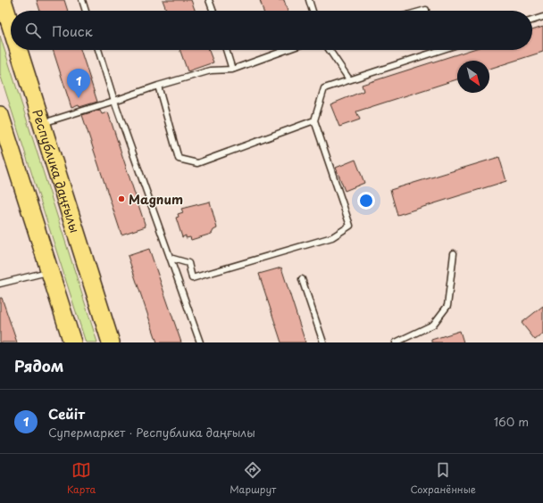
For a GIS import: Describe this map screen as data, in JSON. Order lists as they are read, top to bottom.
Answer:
{
  "streets": {
    "main road": ["Республика даңғылы"]
  },
  "places": ["Magnum"],
  "north": "bottom right",
  "page": {
    "search": "Поиск",
    "pins": "1",
    "heading": "Рядом",
    "list": [
      {
        "mark": "1",
        "name": "Сейіт",
        "note": "Супермаркет · Республика даңғылы",
        "value": "160 m"
      }
    ],
    "nav": ["Карта", "Маршрут", "Сохранённые"]
  }
}
